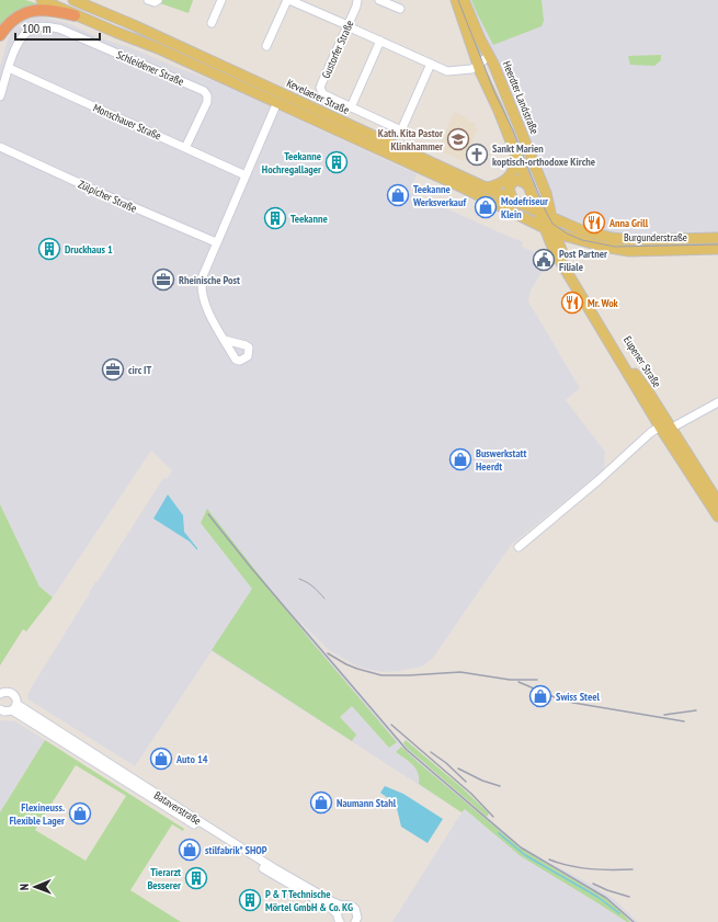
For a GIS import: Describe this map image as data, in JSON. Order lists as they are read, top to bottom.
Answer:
{
  "streets": {
    "main road": [
      "Kevelaerer Straße",
      "Heerdter Landstraße",
      "Burgunderstraße",
      "Eupener Straße"
    ],
    "street": [
      "Gustorfer Straße",
      "Schleidener Straße",
      "Monschauer Straße",
      "Zülpicher Straße",
      "Bataverstraße"
    ]
  },
  "crossings": [
    ["Schleidener Straße", "Monschauer Straße"],
    ["Kevelaerer Straße", "Heerdter Landstraße"],
    ["Kevelaerer Straße", "Burgunderstraße"],
    ["Kevelaerer Straße", "Eupener Straße"],
    ["Heerdter Landstraße", "Burgunderstraße"],
    ["Heerdter Landstraße", "Eupener Straße"],
    ["Burgunderstraße", "Eupener Straße"]
  ],
  "places": {
    "school or university": ["Kath. Kita Pastor Klinkhammer"],
    "church": ["Sankt Marien koptisch-orthodoxe Kirche"],
    "building": [
      "Teekanne Hochregallager",
      "Teekanne",
      "Druckhaus 1",
      "Tierarzt Besserer",
      "P & T Technische Mörtel GmbH & Co. KG"
    ],
    "shop": [
      "Teekanne Werksverkauf",
      "Modefriseur Klein",
      "Buswerkstatt Heerdt",
      "Swiss Steel",
      "Auto 14",
      "Naumann Stahl",
      "Flexineuss. Flexible Lager",
      "stilfabrik* SHOP"
    ],
    "restaurant": ["Anna Grill", "Mr. Wok"],
    "public building": ["Post Partner Filiale"],
    "office": ["Rheinische Post", "circ IT"]
  },
  "scale_bar": "100 m",
  "north": "left"
}
